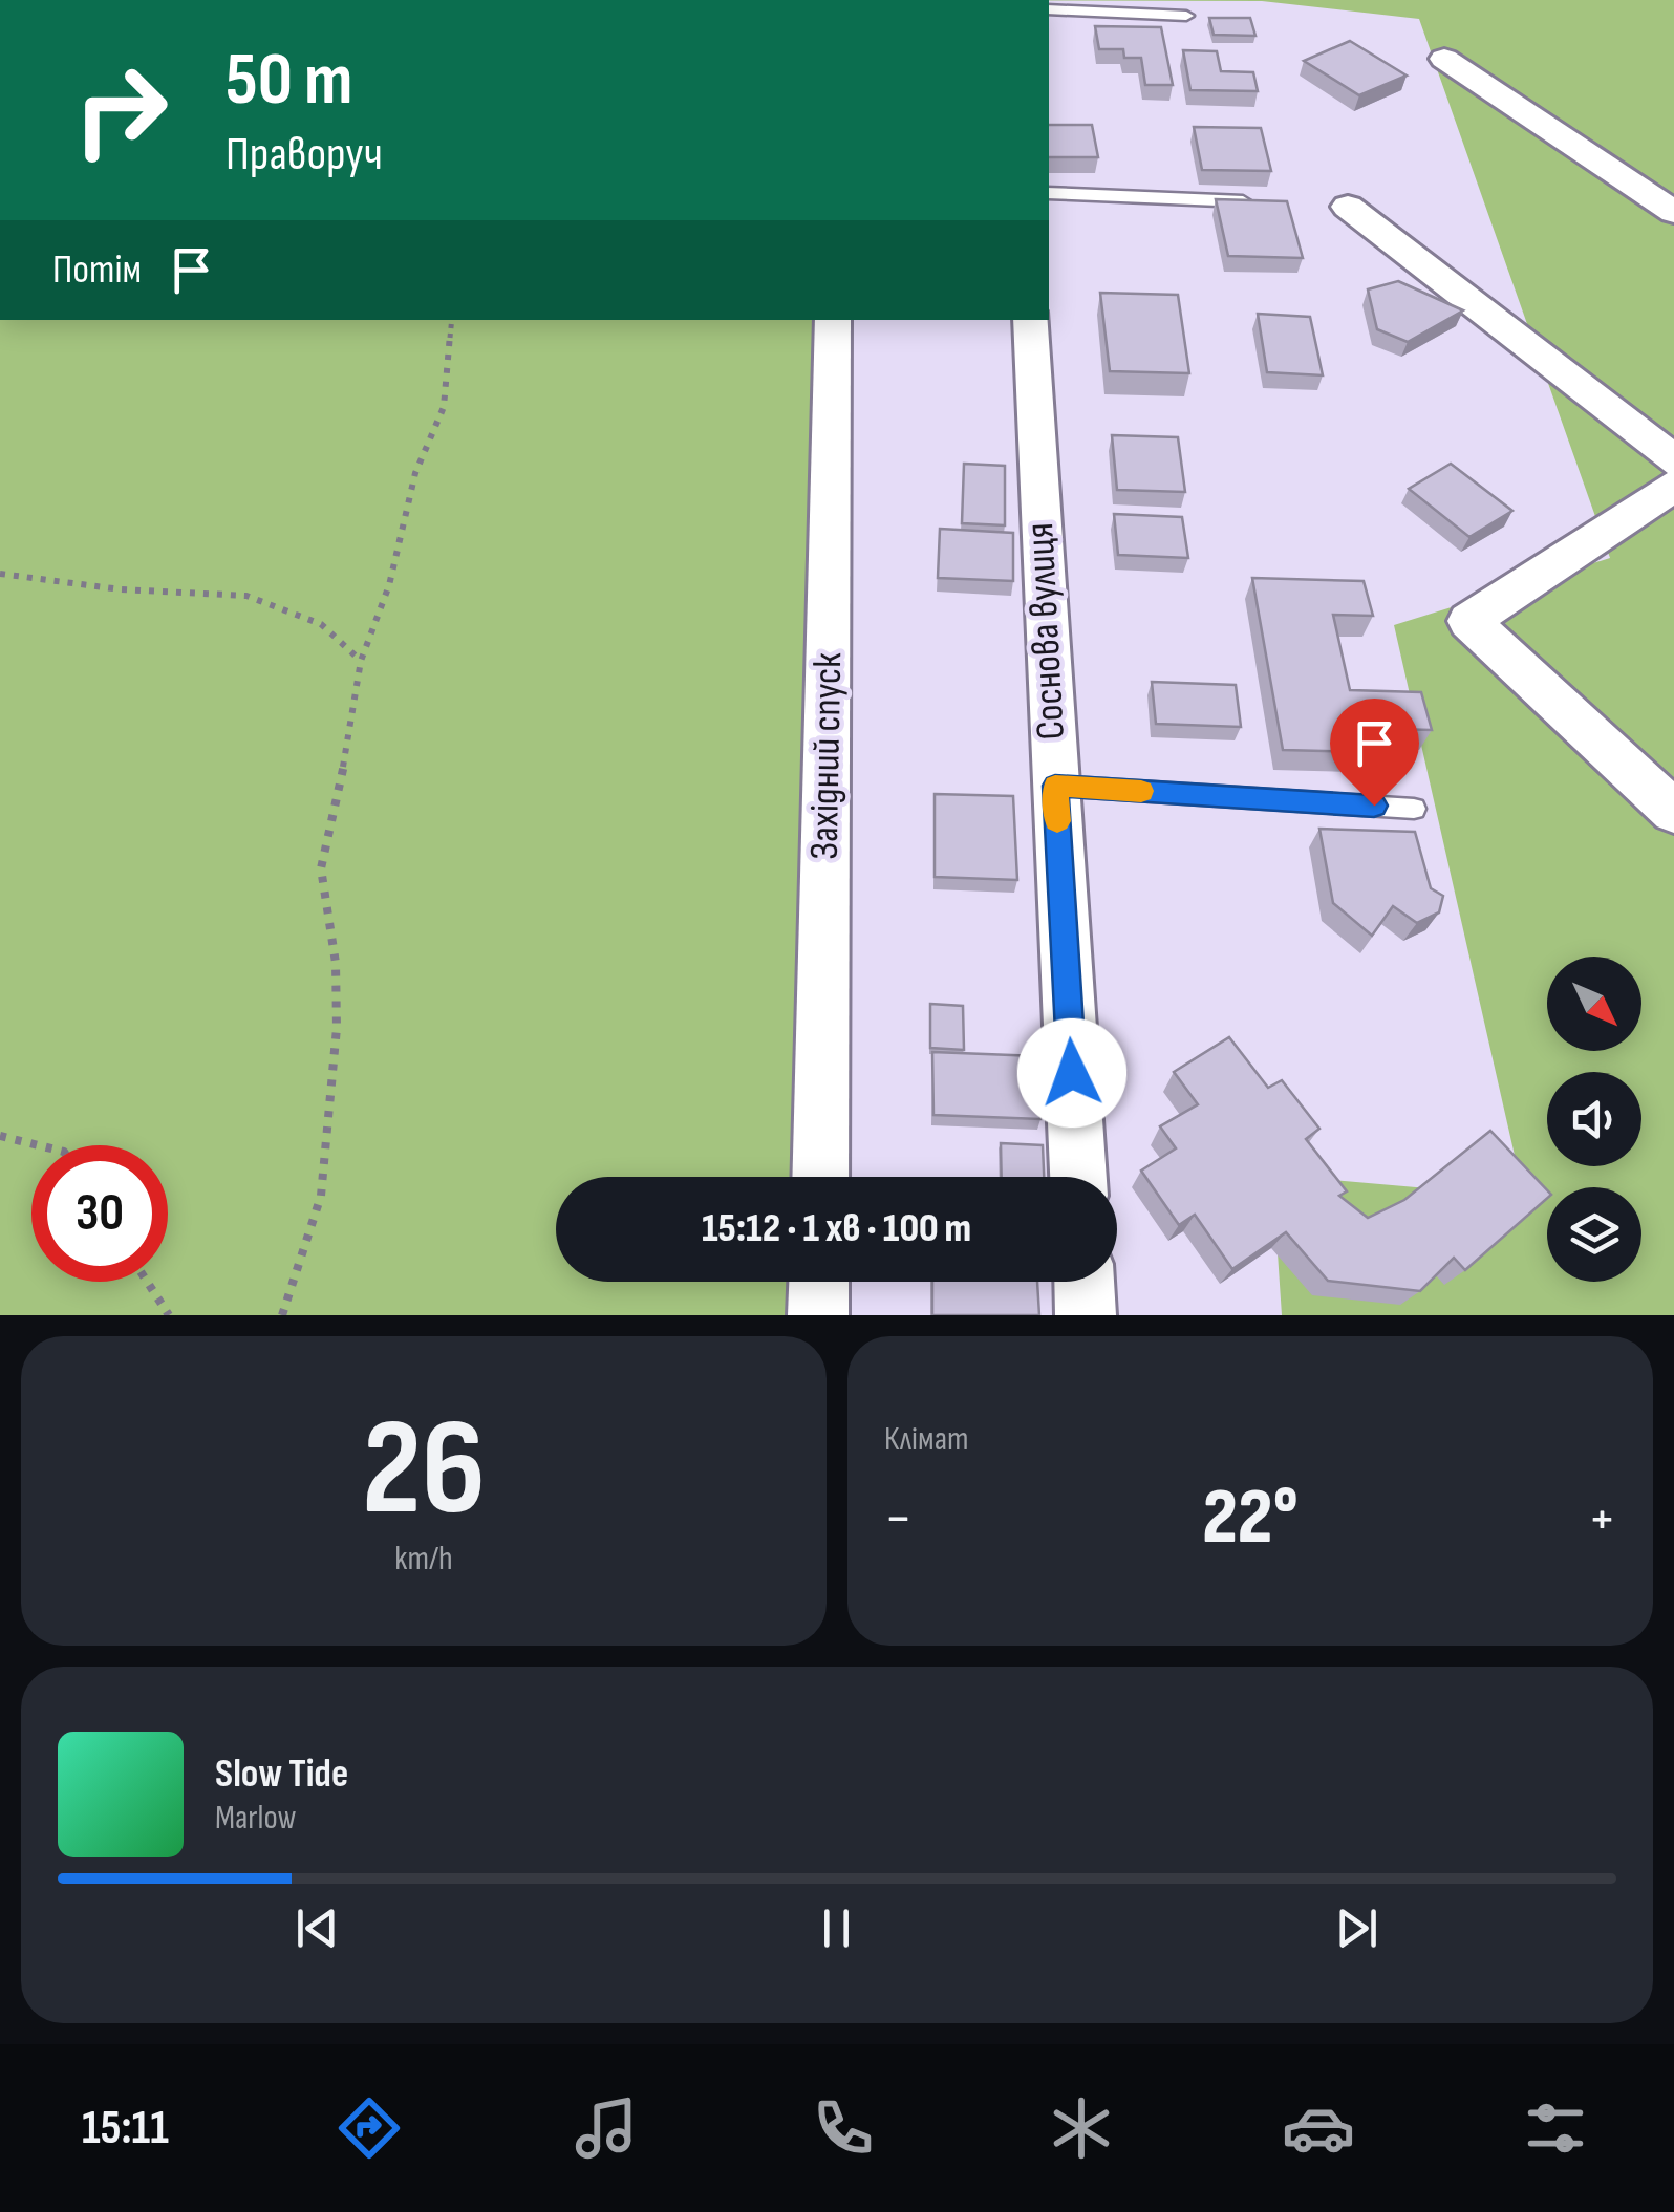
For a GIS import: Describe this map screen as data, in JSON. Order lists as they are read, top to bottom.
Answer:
{
  "streets": {
    "street": ["Соснова вулиця", "Західний спуск"]
  },
  "north": "bottom right",
  "page": {
    "turn": ["50 m", "Праворуч"],
    "then": "Потім",
    "limit": "30",
    "trip": "15:12 · 1 хв · 100 m",
    "tile": [
      ["26", "km/h"],
      "Клімат"
    ],
    "heat": ["−", "22°", "+"],
    "song": ["Slow Tide", "Marlow"],
    "tabs": "15:11"
  }
}
